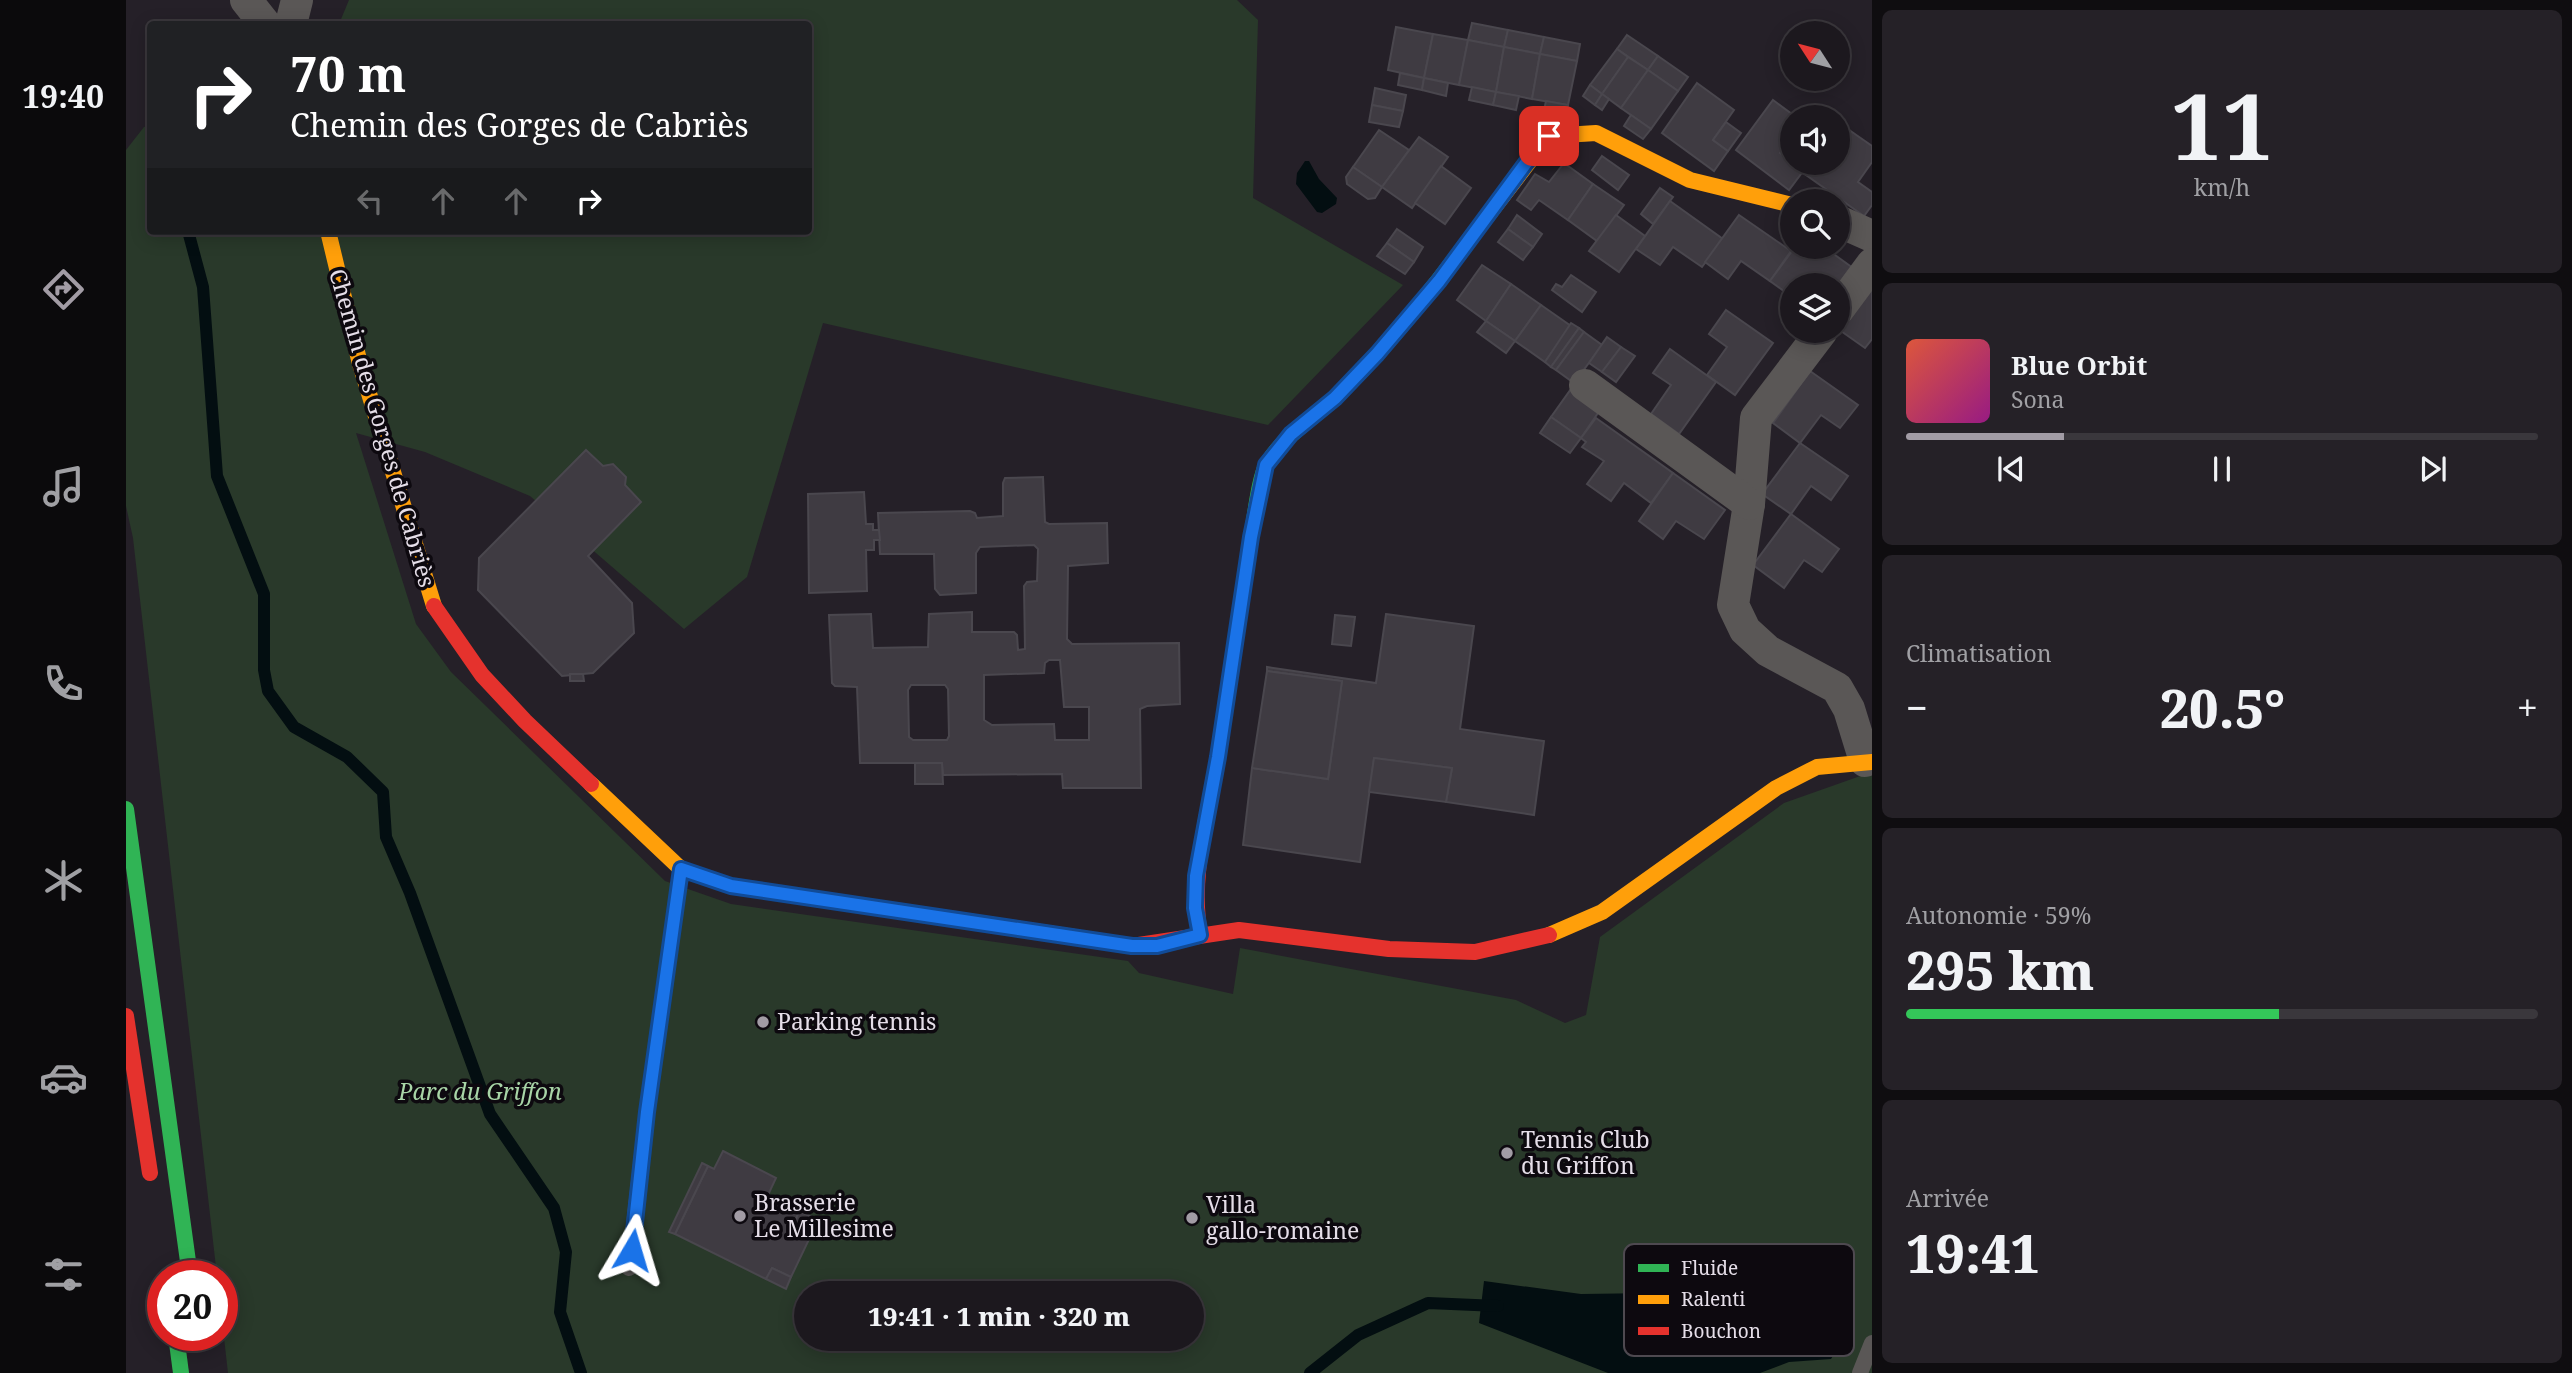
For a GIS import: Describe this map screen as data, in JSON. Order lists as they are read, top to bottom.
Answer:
{
  "streets": {
    "main road": ["Chemin des Gorges de Cabriès"]
  },
  "parks": ["Parc du Griffon"],
  "places": [
    "Parking tennis",
    "Tennis Club du Griffon",
    "Brasserie Le Millesime",
    "Villa gallo-romaine"
  ],
  "legend": ["Fluide", "Ralenti", "Bouchon"],
  "north": "top left",
  "page": {
    "tabs": "19:40",
    "tile": [
      ["11", "km/h"],
      "Climatisation",
      ["Autonomie · 59%", "295 km"],
      ["Arrivée", "19:41"]
    ],
    "turn": ["70 m", "Chemin des Gorges de Cabriès"],
    "song": ["Blue Orbit", "Sona"],
    "heat": ["−", "20.5°", "+"],
    "limit": "20",
    "trip": "19:41 · 1 min · 320 m"
  }
}
